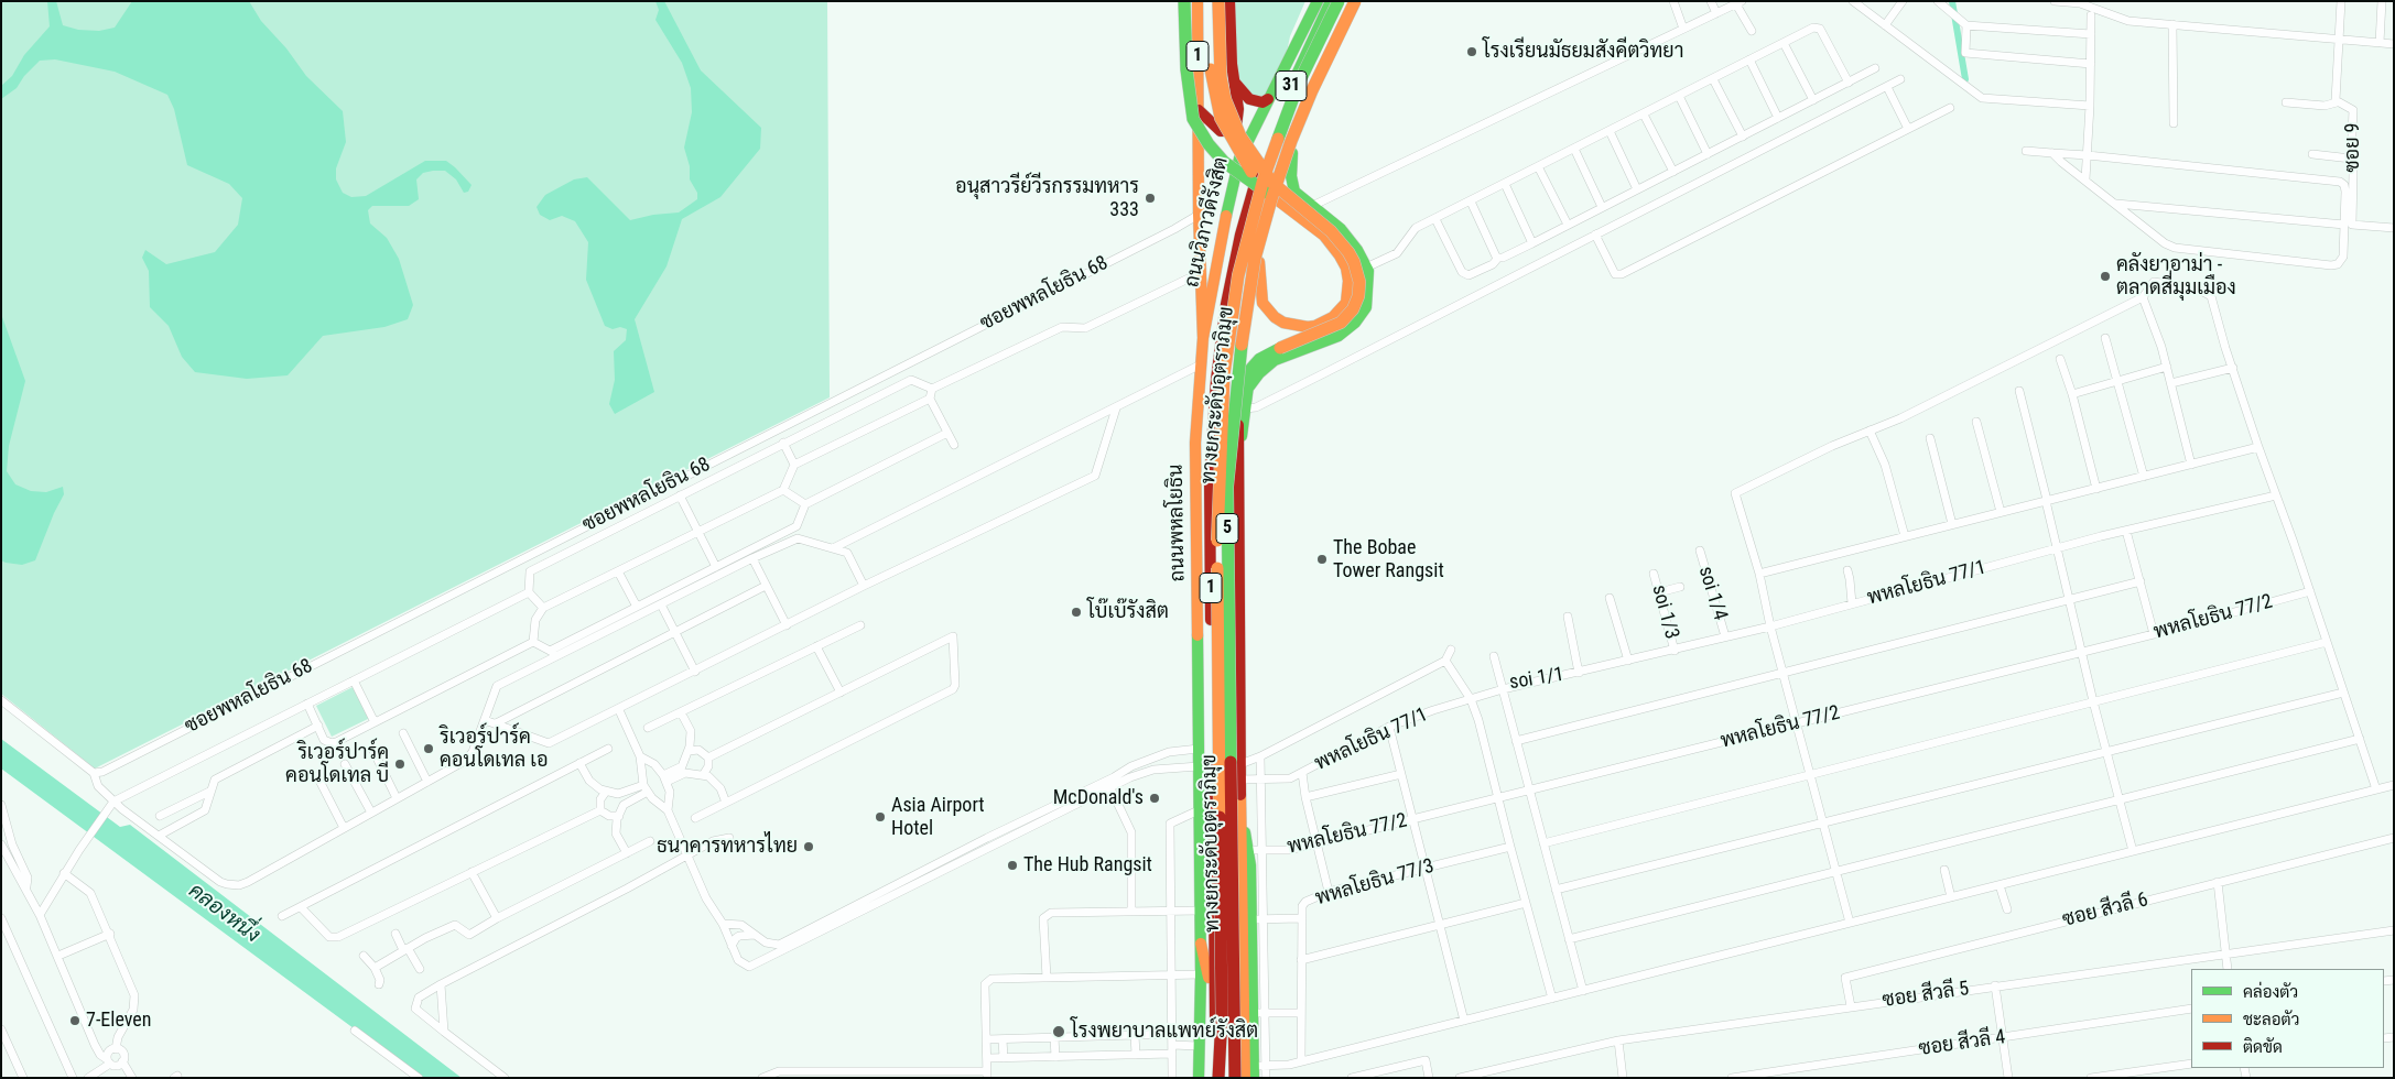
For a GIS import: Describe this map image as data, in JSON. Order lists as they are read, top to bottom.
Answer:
{
  "streets": {
    "main road": [
      "1",
      "31",
      "ถนนวิภาวดีรังสิต",
      "ทางยกระดับอุตราภิมุข",
      "ถนนพหลโยธิน",
      "5"
    ],
    "street": [
      "ซอย 9",
      "ซอยพหลโยธิน 68",
      "พหลโยธิน 77/1",
      "soi 1/4",
      "soi 1/3",
      "พหลโยธิน 77/2",
      "soi 1/1",
      "พหลโยธิน 77/3",
      "ซอย สีวลี 6",
      "ซอย สีวลี 5",
      "ซอย สีวลี 4"
    ]
  },
  "crossings": [
    ["1", "31"],
    ["1", "ถนนวิภาวดีรังสิต"],
    ["1", "พหลโยธิน 77/1"],
    ["1", "พหลโยธิน 77/2"],
    ["1", "พหลโยธิน 77/3"],
    ["ถนนวิภาวดีรังสิต", "ถนนพหลโยธิน"],
    ["ซอยพหลโยธิน 68", "ถนนพหลโยธิน"],
    ["ทางยกระดับอุตราภิมุข", "ถนนพหลโยธิน"],
    ["พหลโยธิน 77/1", "soi 1/4"],
    ["พหลโยธิน 77/1", "soi 1/3"],
    ["พหลโยธิน 77/1", "soi 1/1"],
    ["ซอย สีวลี 6", "ซอย สีวลี 5"]
  ],
  "water": ["คลองหนึ่ง"],
  "places": [
    "โรงเรียนมัธยมสังคีตวิทยา",
    "อนุสาวรีย์วีรกรรมทหาร 333",
    "คลังยาอาม่า - ตลาดสี่มุมเมือง",
    "The Bobae Tower Rangsit",
    "โบ๊เบ๊รังสิต",
    "ริเวอร์ปาร์ค คอนโดเทล เอ",
    "ริเวอร์ปาร์ค คอนโดเทล บี",
    "McDonald's",
    "Asia Airport Hotel",
    "ธนาคารทหารไทย",
    "The Hub Rangsit",
    "7-Eleven",
    "โรงพยาบาลแพทย์รังสิต"
  ],
  "legend": ["คล่องตัว", "ชะลอตัว", "ติดขัด"]
}
